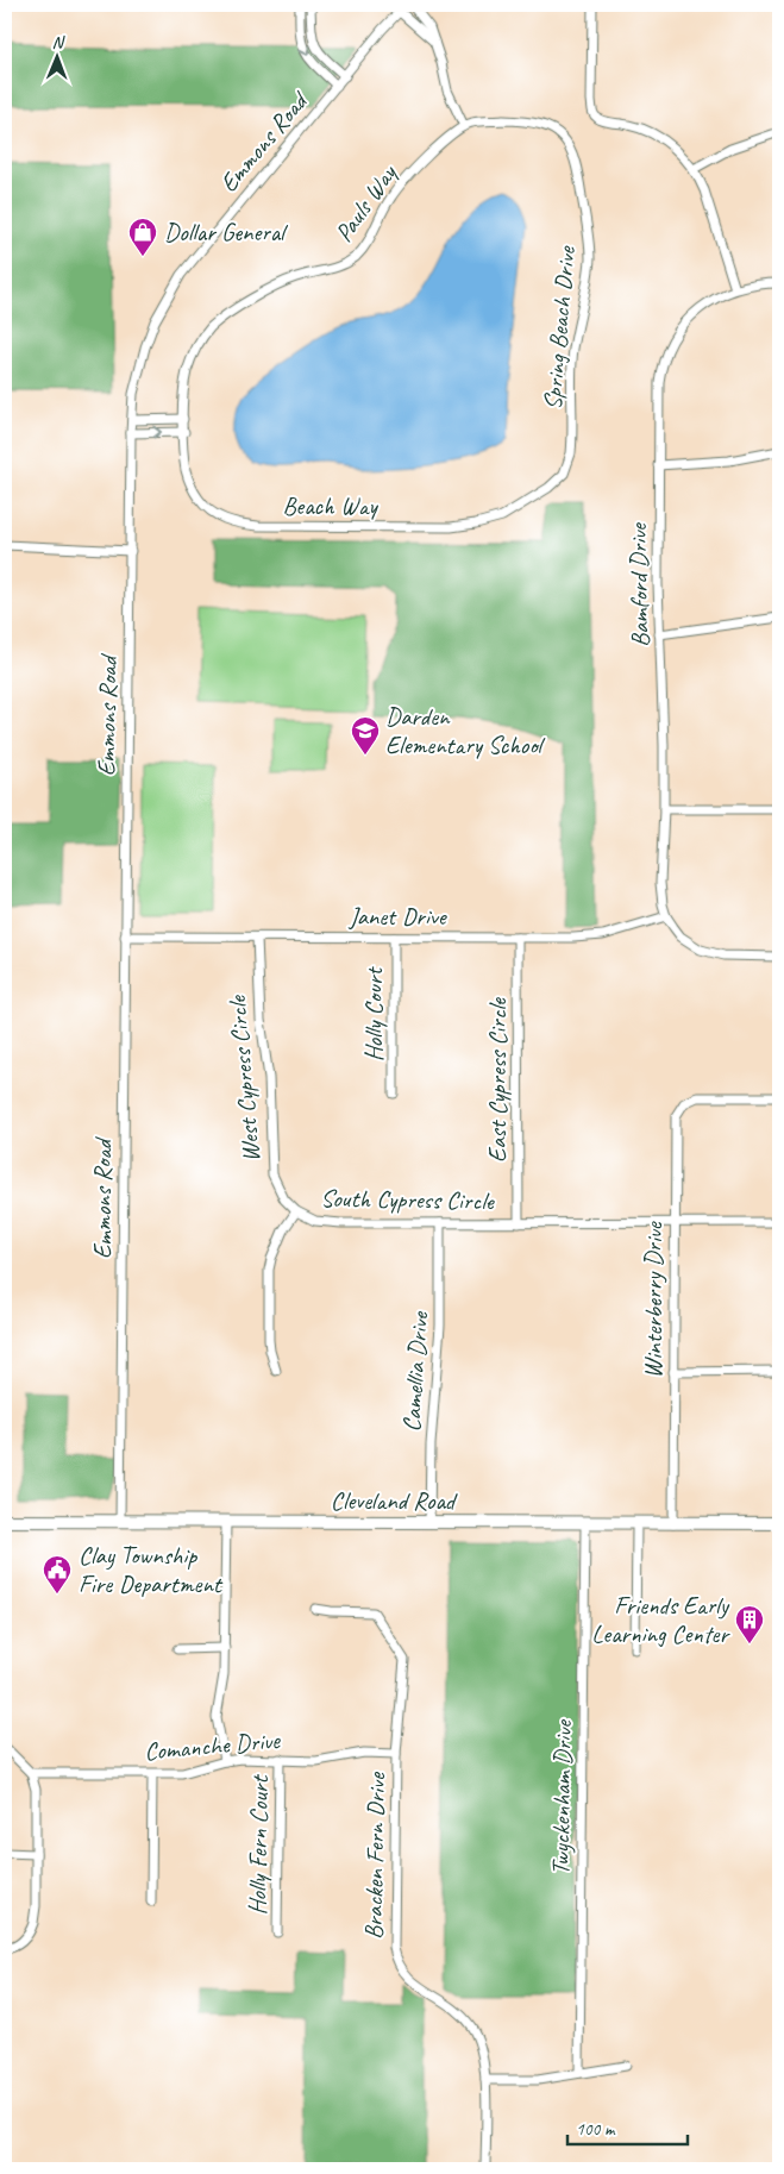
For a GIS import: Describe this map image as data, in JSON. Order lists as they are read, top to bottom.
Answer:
{
  "streets": {
    "main road": ["Cleveland Road"],
    "street": [
      "Emmons Road",
      "Pauls Way",
      "Spring Beach Drive",
      "Beach Way",
      "Bamford Drive",
      "Janet Drive",
      "Holly Court",
      "West Cypress Circle",
      "East Cypress Circle",
      "South Cypress Circle",
      "Winterberry Drive",
      "Camellia Drive",
      "Comanche Drive",
      "Twyckenham Drive",
      "Holly Fern Court",
      "Bracken Fern Drive"
    ]
  },
  "crossings": [
    ["Emmons Road", "Janet Drive"],
    ["Emmons Road", "Cleveland Road"],
    ["Pauls Way", "Spring Beach Drive"],
    ["Pauls Way", "Beach Way"],
    ["Spring Beach Drive", "Beach Way"],
    ["Bamford Drive", "Janet Drive"],
    ["Janet Drive", "Holly Court"],
    ["Janet Drive", "West Cypress Circle"],
    ["Janet Drive", "East Cypress Circle"],
    ["West Cypress Circle", "South Cypress Circle"],
    ["East Cypress Circle", "South Cypress Circle"],
    ["South Cypress Circle", "Winterberry Drive"],
    ["South Cypress Circle", "Camellia Drive"],
    ["Winterberry Drive", "Cleveland Road"],
    ["Camellia Drive", "Cleveland Road"],
    ["Cleveland Road", "Twyckenham Drive"],
    ["Comanche Drive", "Holly Fern Court"],
    ["Comanche Drive", "Bracken Fern Drive"]
  ],
  "places": {
    "shop": ["Dollar General"],
    "school or university": ["Darden Elementary School"],
    "public building": ["Clay Township Fire Department"],
    "building": ["Friends Early Learning Center"]
  },
  "scale_bar": "100 m",
  "north": "top"
}
